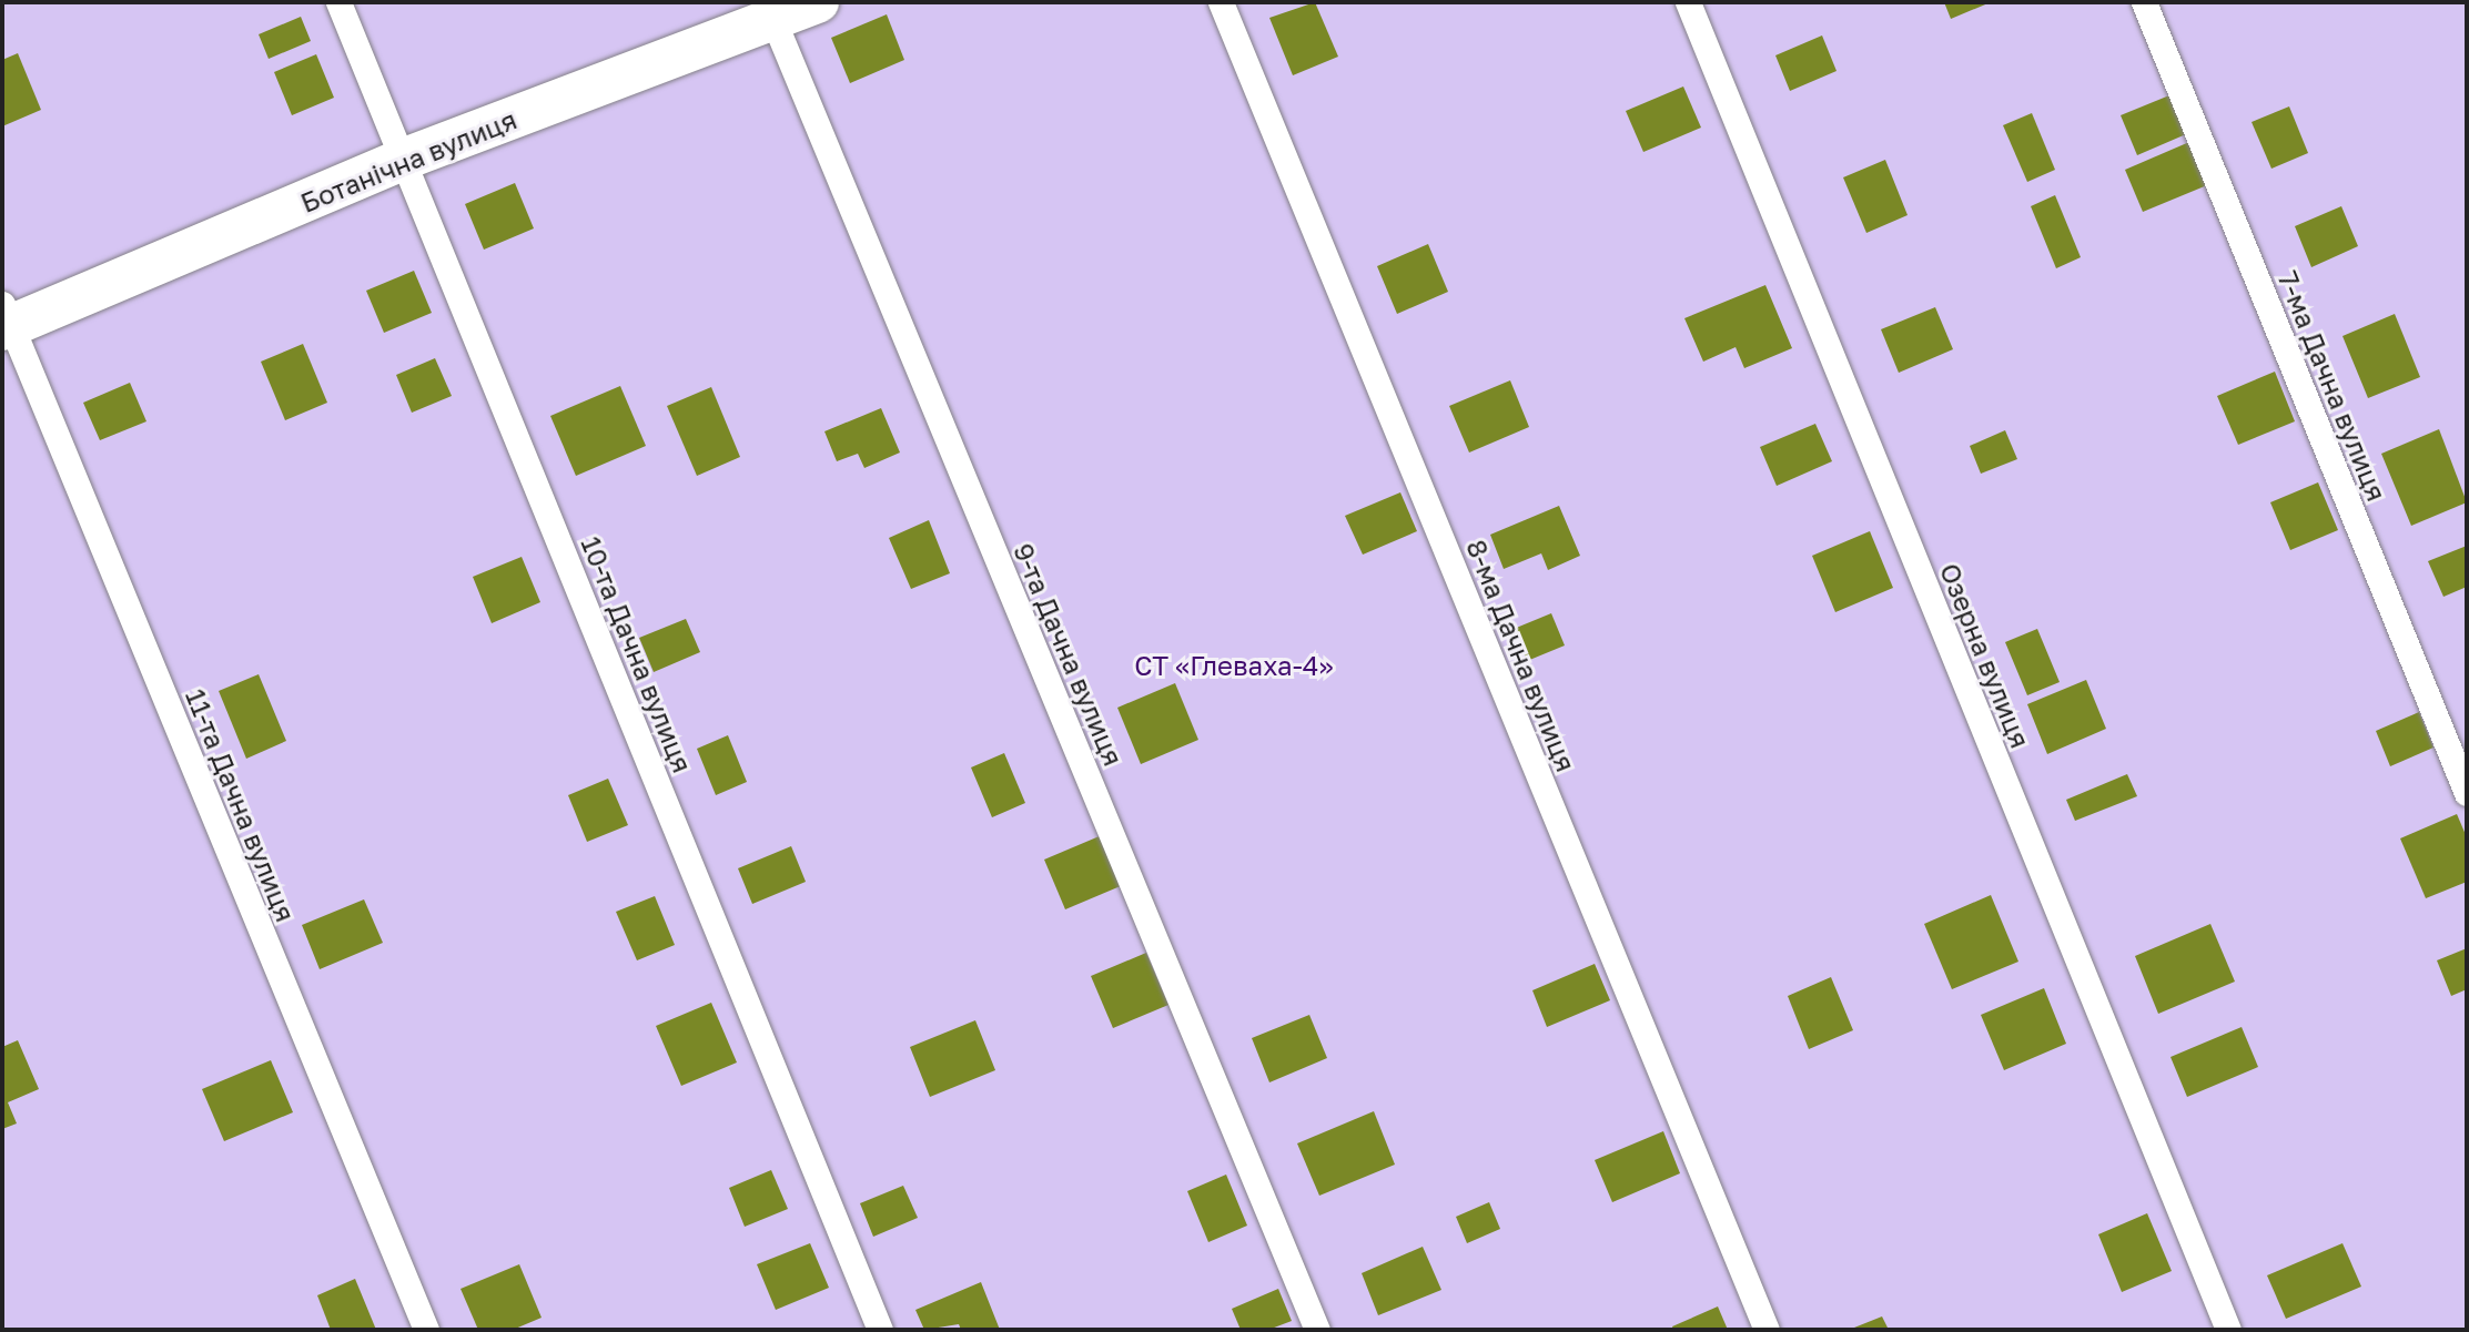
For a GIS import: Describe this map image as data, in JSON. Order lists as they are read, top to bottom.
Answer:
{
  "streets": {
    "street": ["Ботанічна вулиця"],
    "lane": [
      "7-ма Дачна вулиця",
      "10-та Дачна вулиця",
      "9-та Дачна вулиця",
      "8-ма Дачна вулиця",
      "Озерна вулиця",
      "11-та Дачна вулиця"
    ]
  },
  "crossings": [
    ["Ботанічна вулиця", "10-та Дачна вулиця"],
    ["Ботанічна вулиця", "9-та Дачна вулиця"],
    ["Ботанічна вулиця", "11-та Дачна вулиця"]
  ],
  "parks": ["СТ «Глеваха-4»"]
}
